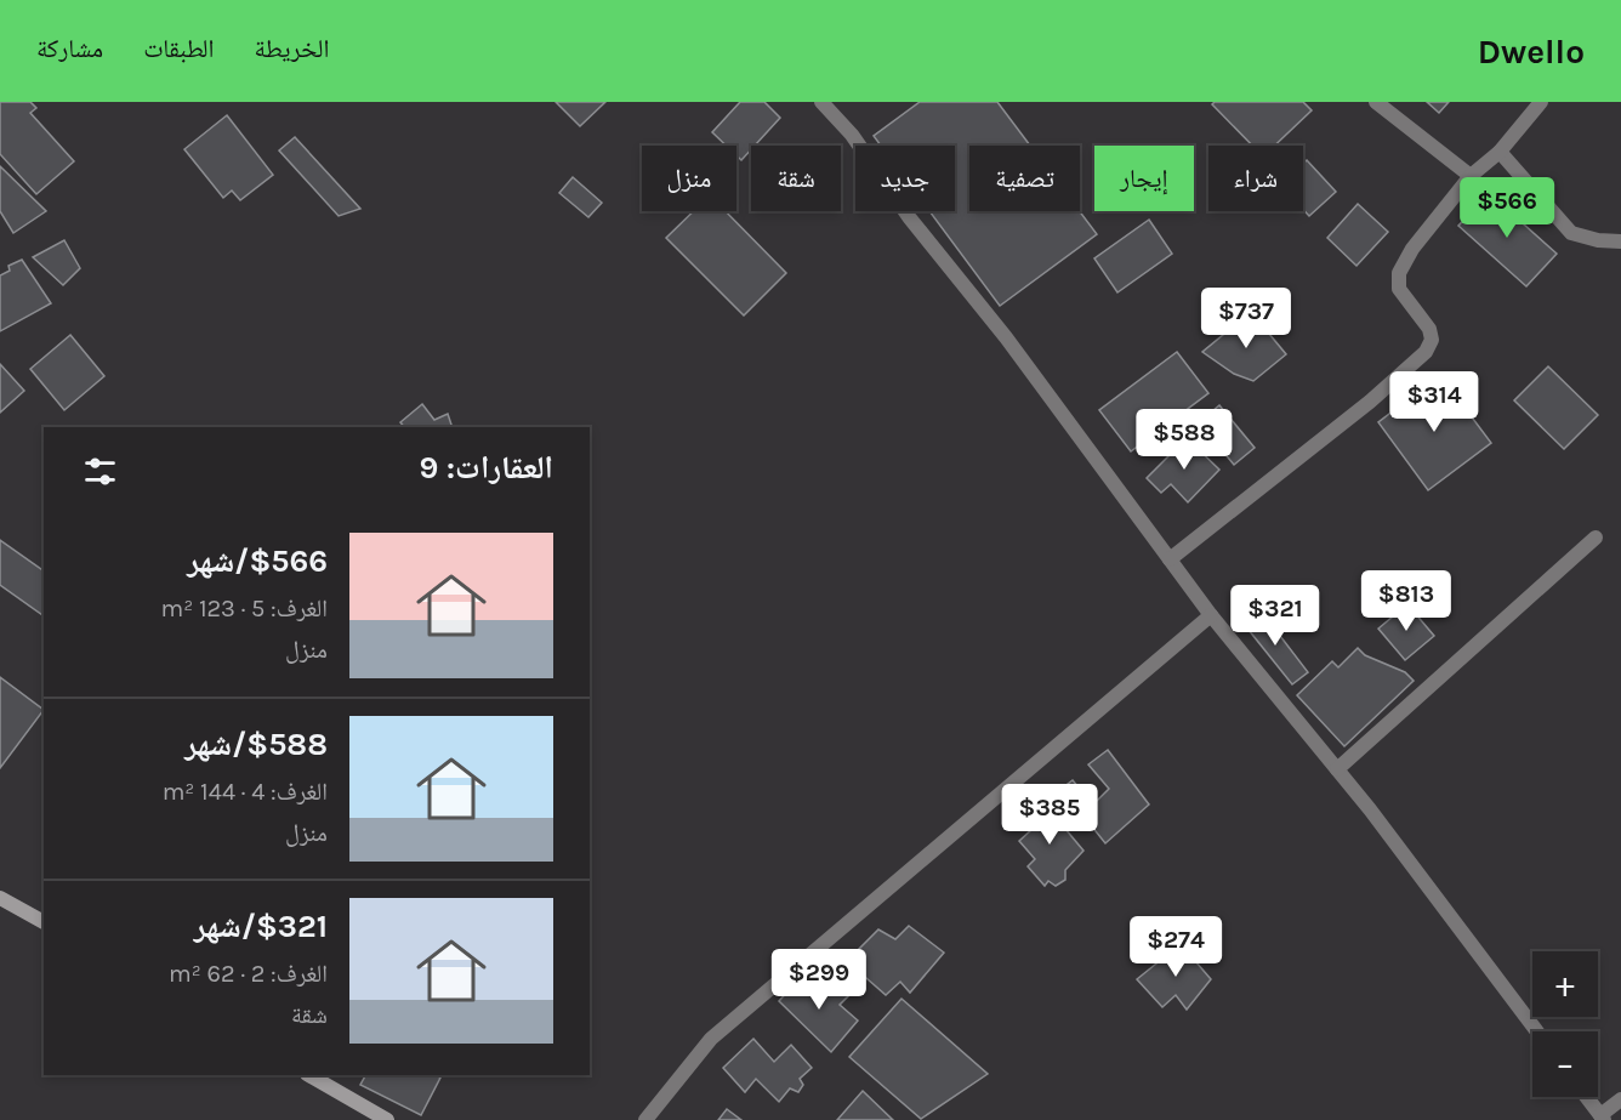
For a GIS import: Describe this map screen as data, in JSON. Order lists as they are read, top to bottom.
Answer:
{
  "page": {
    "header": "Dwello",
    "nav": ["الخريطة", "الطبقات", "مشاركة"],
    "chip": [
      "شراء",
      "إيجار",
      "تصفية",
      "جديد",
      "شقة",
      "منزل"
    ],
    "price": [
      "$566",
      "$737",
      "$314",
      "$588",
      "$813",
      "$321",
      "$385",
      "$274",
      "$299"
    ],
    "heading": "العقارات: 9",
    "list": [
      {
        "name": "$566/شهر",
        "note": "الغرف: 5 · 123 m² · منزل"
      },
      {
        "name": "$588/شهر",
        "note": "الغرف: 4 · 144 m² · منزل"
      },
      {
        "name": "$321/شهر",
        "note": "الغرف: 2 · 62 m² · شقة"
      }
    ],
    "map_buttons": ["+", "−"]
  }
}
